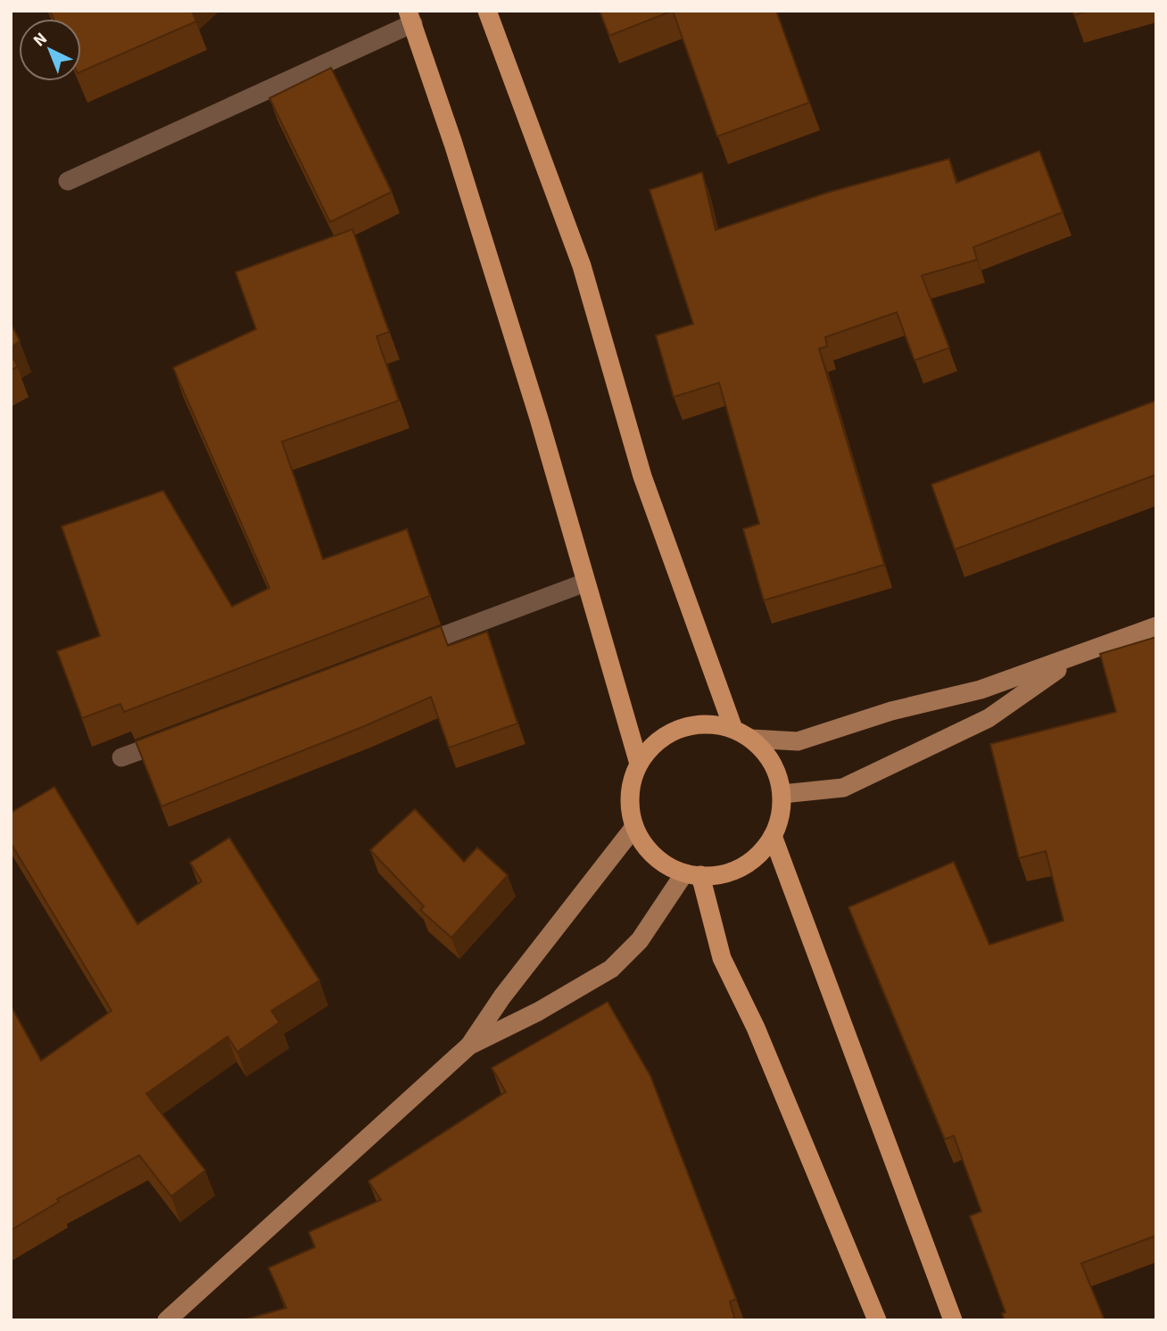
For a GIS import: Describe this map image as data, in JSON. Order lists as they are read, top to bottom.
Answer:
{
  "north": "top left"
}
